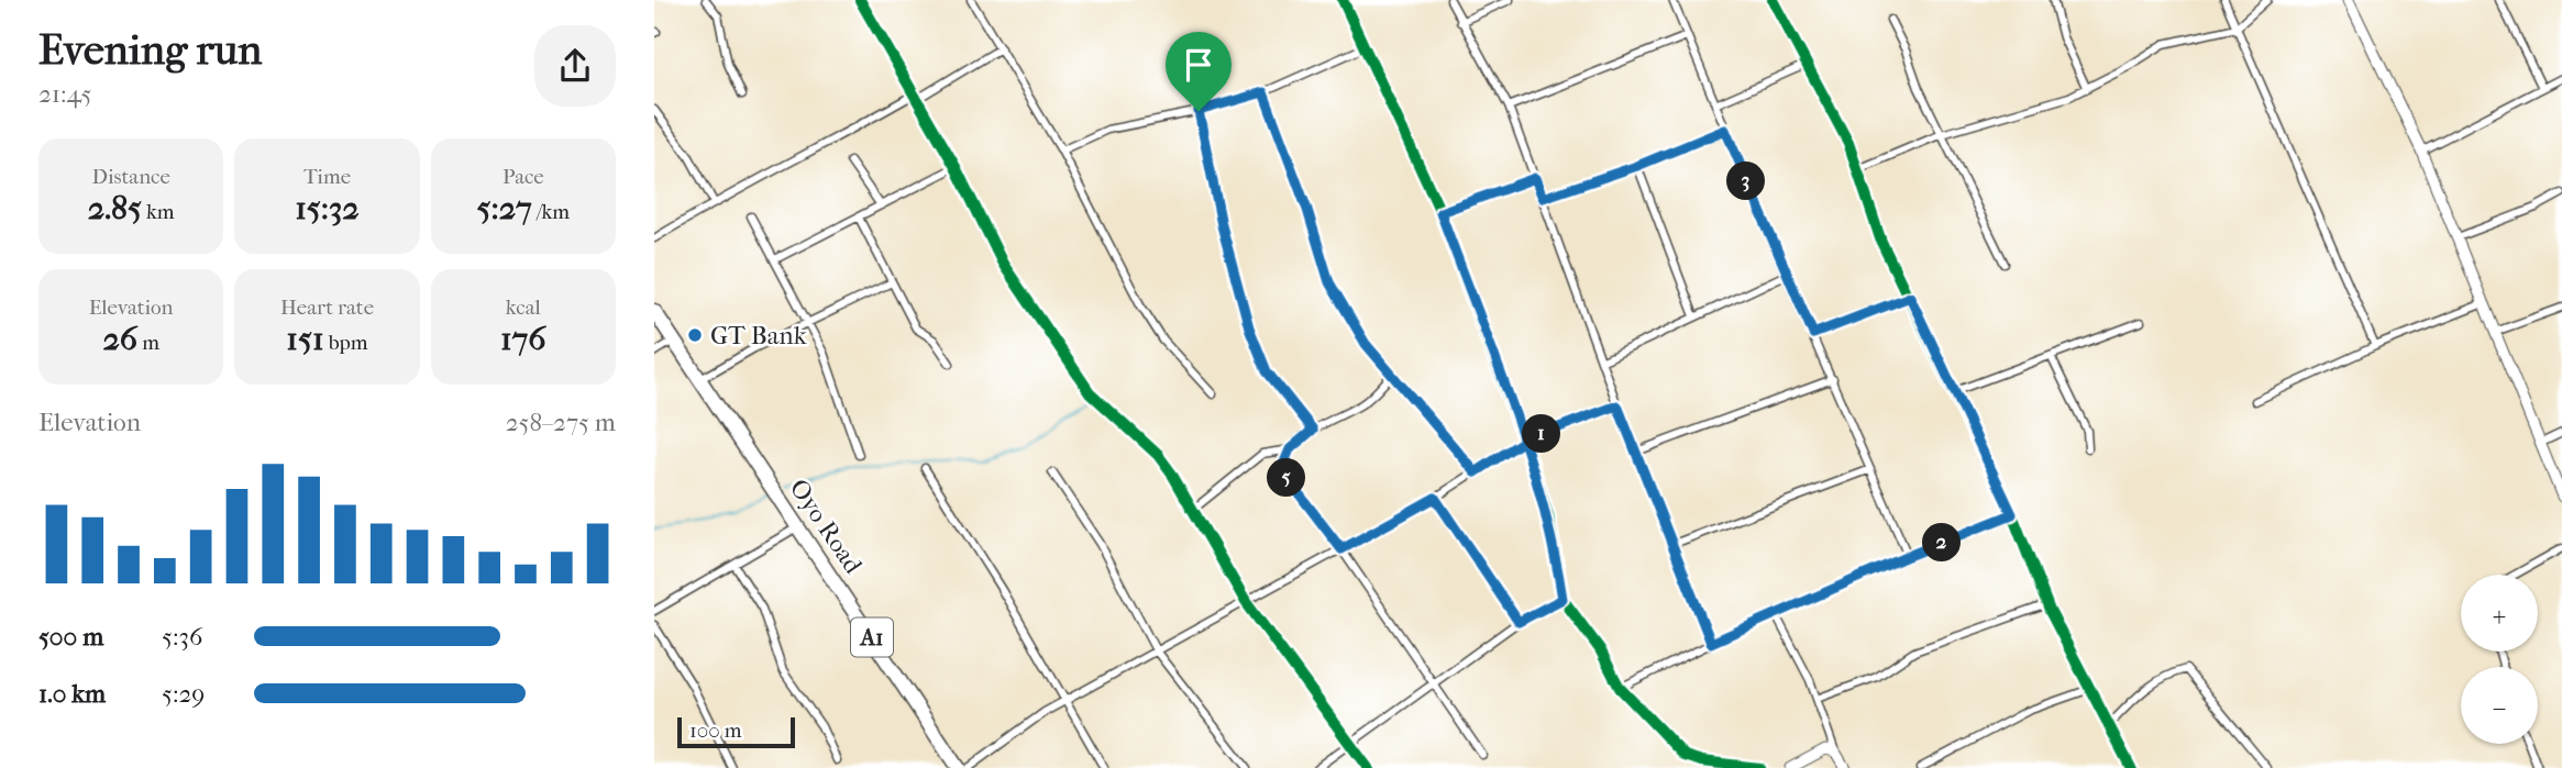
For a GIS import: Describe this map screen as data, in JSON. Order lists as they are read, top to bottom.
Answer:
{
  "streets": {
    "highway": ["Oyo Road", "A1"]
  },
  "places": ["GT Bank"],
  "scale_bar": "100 m",
  "page": {
    "heading": ["Evening run", "21:45"],
    "stats": [
      ["Distance", "2.85 km"],
      ["Time", "15:32"],
      ["Pace", "5:27 /km"],
      ["Elevation", "26 m"],
      ["Heart rate", "151 bpm"],
      ["kcal", "176"]
    ],
    "pins": [
      "3",
      "1",
      "5",
      "2"
    ],
    "chart": ["Elevation", "258–275 m"],
    "map_buttons": ["+", "−"],
    "list": [
      {
        "name": "500 m",
        "note": "5:36"
      },
      {
        "name": "1.0 km",
        "note": "5:29"
      }
    ],
    "scale": "100 m"
  }
}
